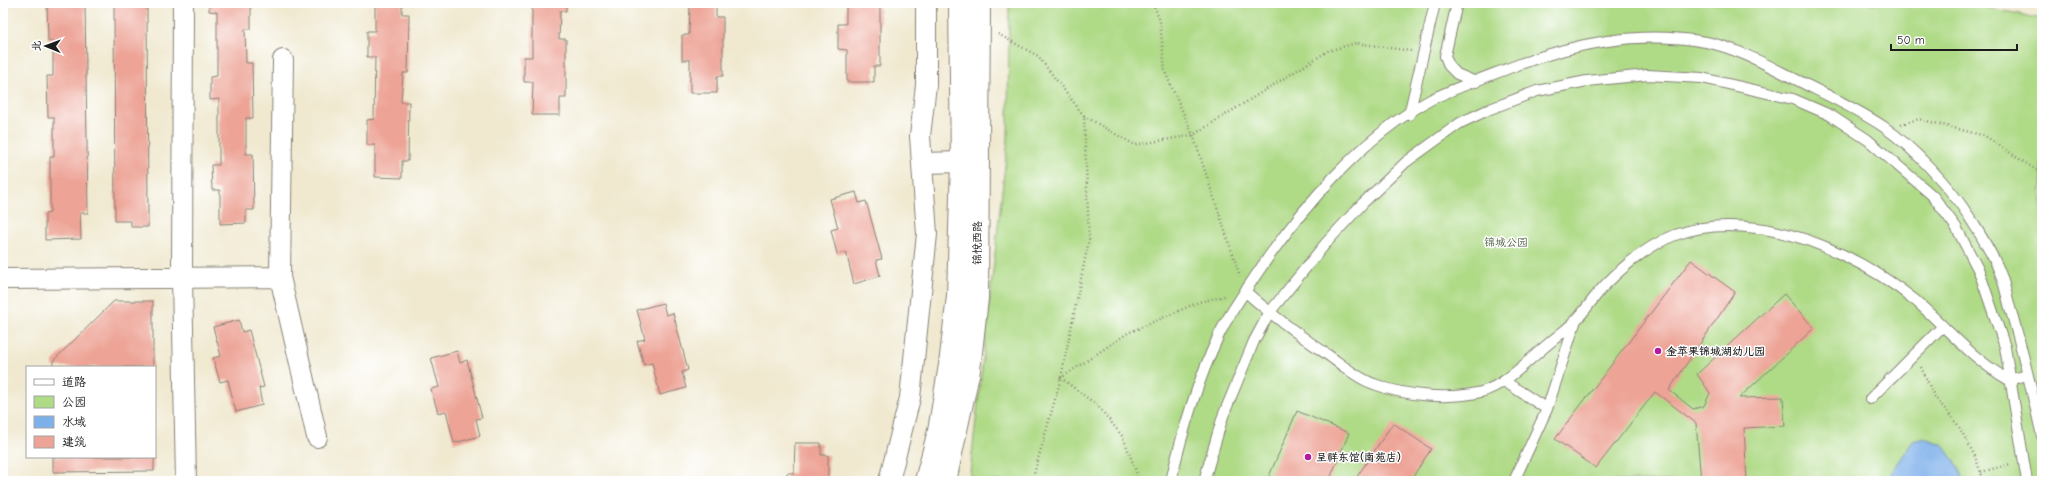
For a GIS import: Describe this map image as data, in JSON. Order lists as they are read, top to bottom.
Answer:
{
  "streets": {
    "main road": ["锦悦西路"]
  },
  "parks": ["锦城公园"],
  "places": ["金苹果锦城湖幼儿园", "呈祥东馆(南苑店)"],
  "legend": [
    "道路",
    "公园",
    "水域",
    "建筑"
  ],
  "scale_bar": "50 m",
  "north": "left"
}
